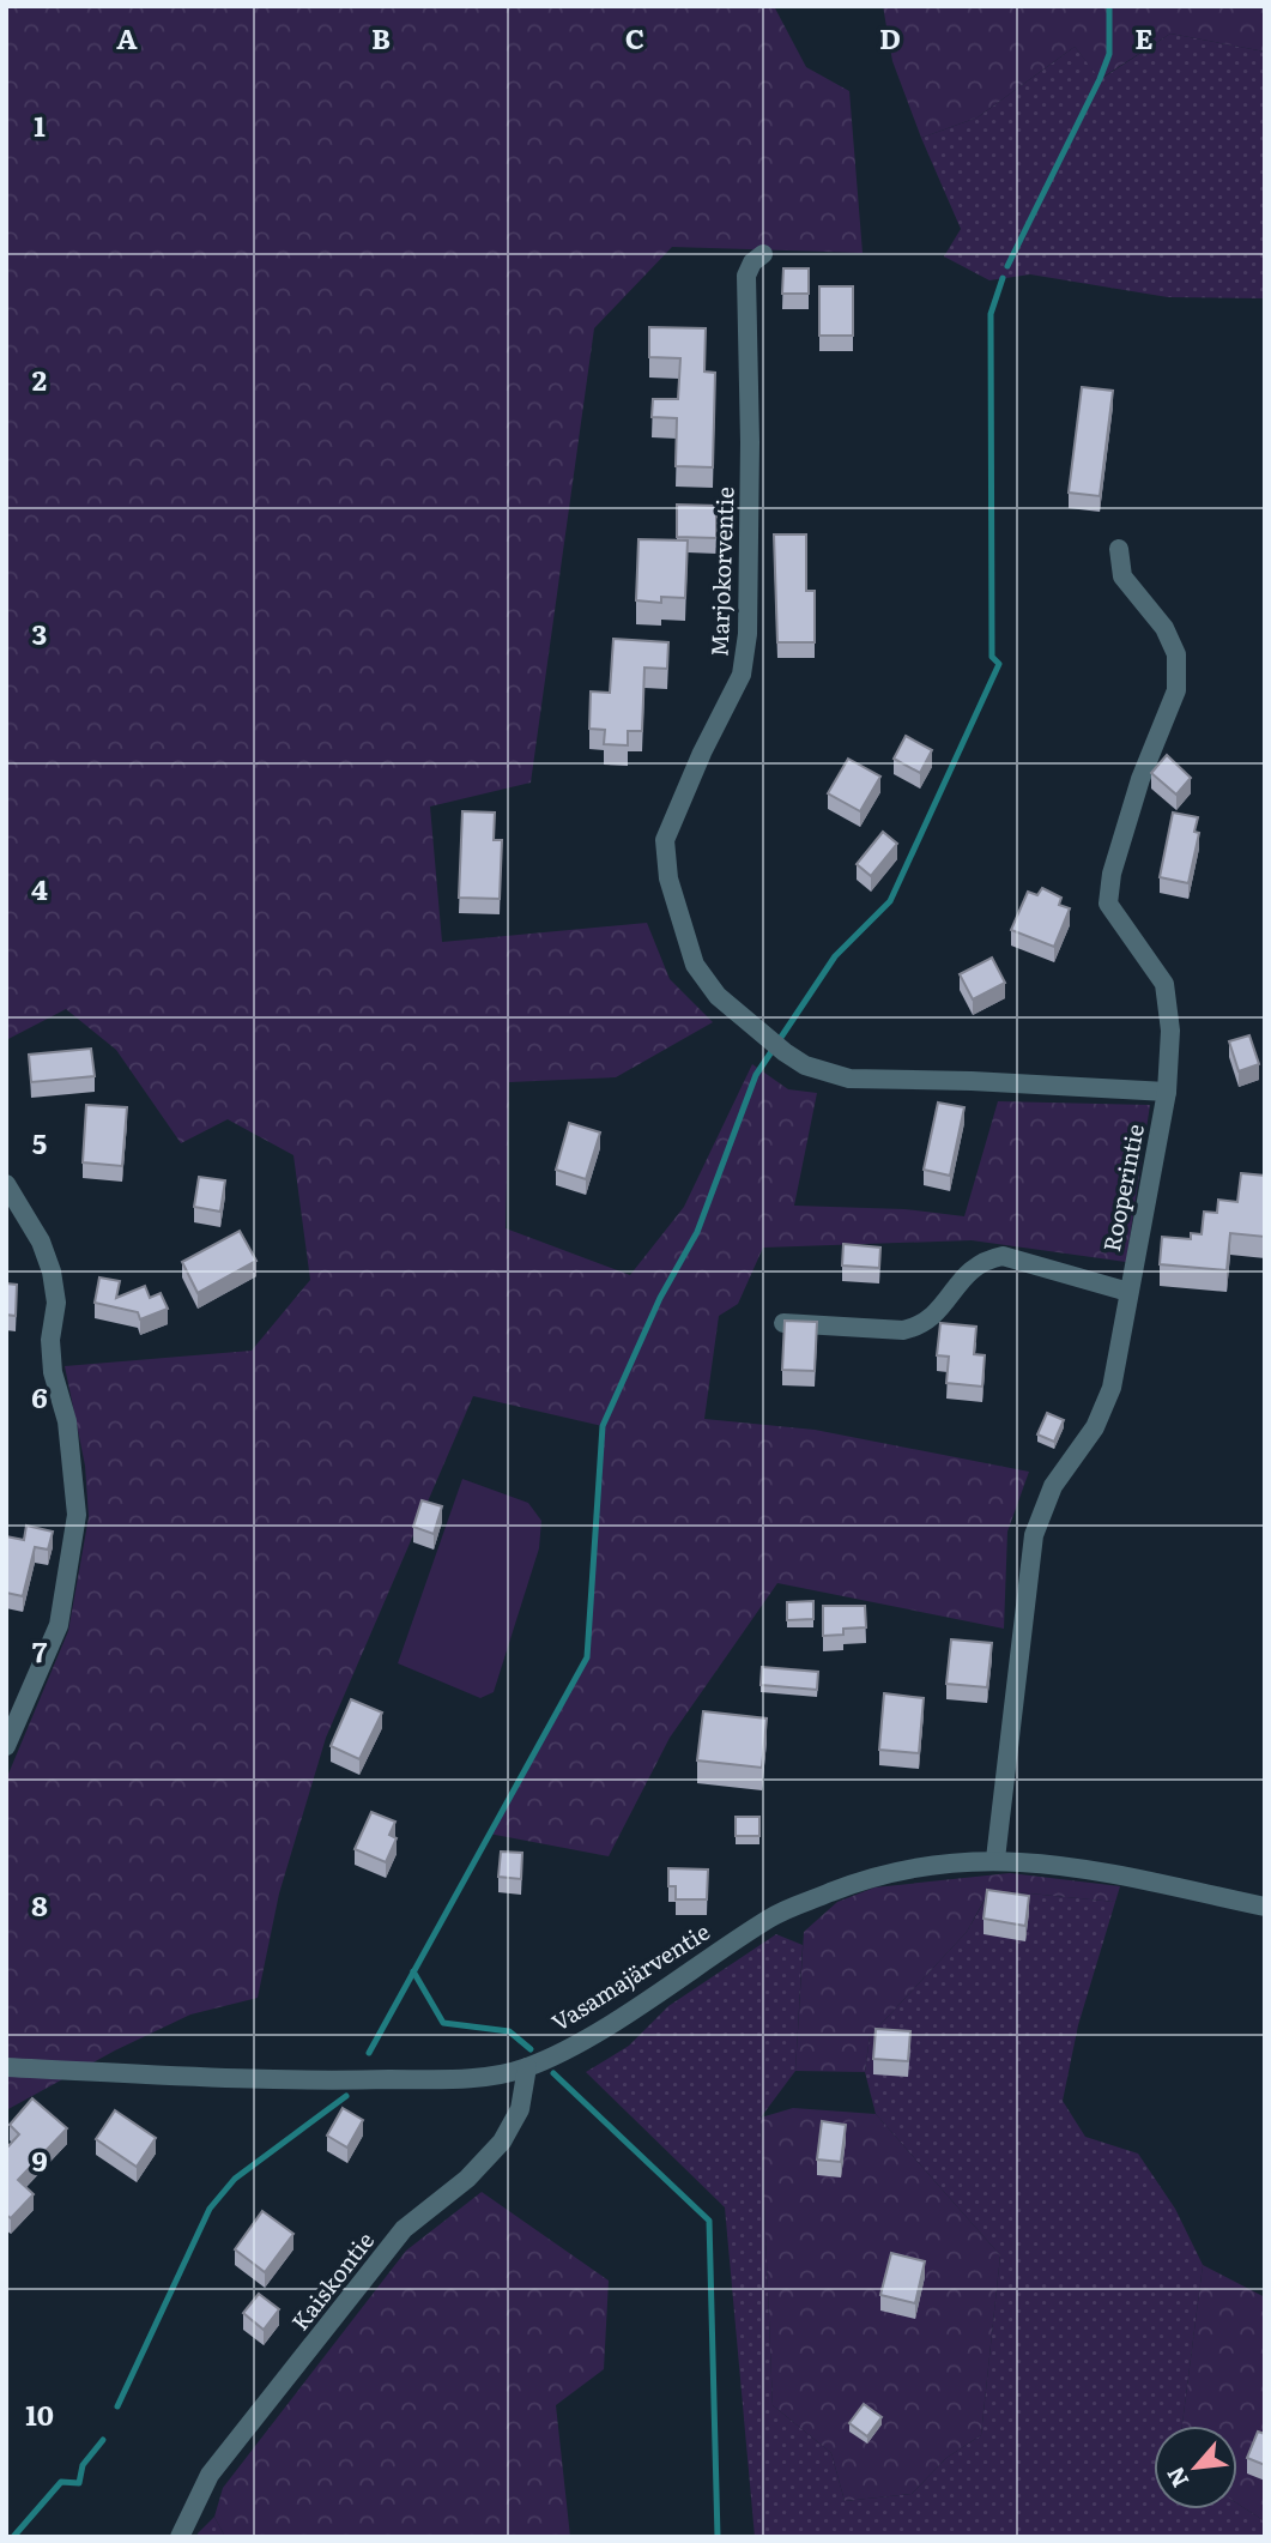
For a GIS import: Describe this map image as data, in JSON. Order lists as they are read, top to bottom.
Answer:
{
  "streets": {
    "street": [
      "Marjokorventie",
      "Rooperintie",
      "Vasamajärventie",
      "Kaiskontie"
    ]
  },
  "crossings": [
    ["Marjokorventie", "Rooperintie"],
    ["Rooperintie", "Vasamajärventie"],
    ["Vasamajärventie", "Kaiskontie"]
  ],
  "north": "bottom left",
  "grid": {
    "columns": [
      "A",
      "B",
      "C",
      "D",
      "E"
    ],
    "rows": [
      "1",
      "2",
      "3",
      "4",
      "5",
      "6",
      "7",
      "8",
      "9",
      "10"
    ]
  }
}
